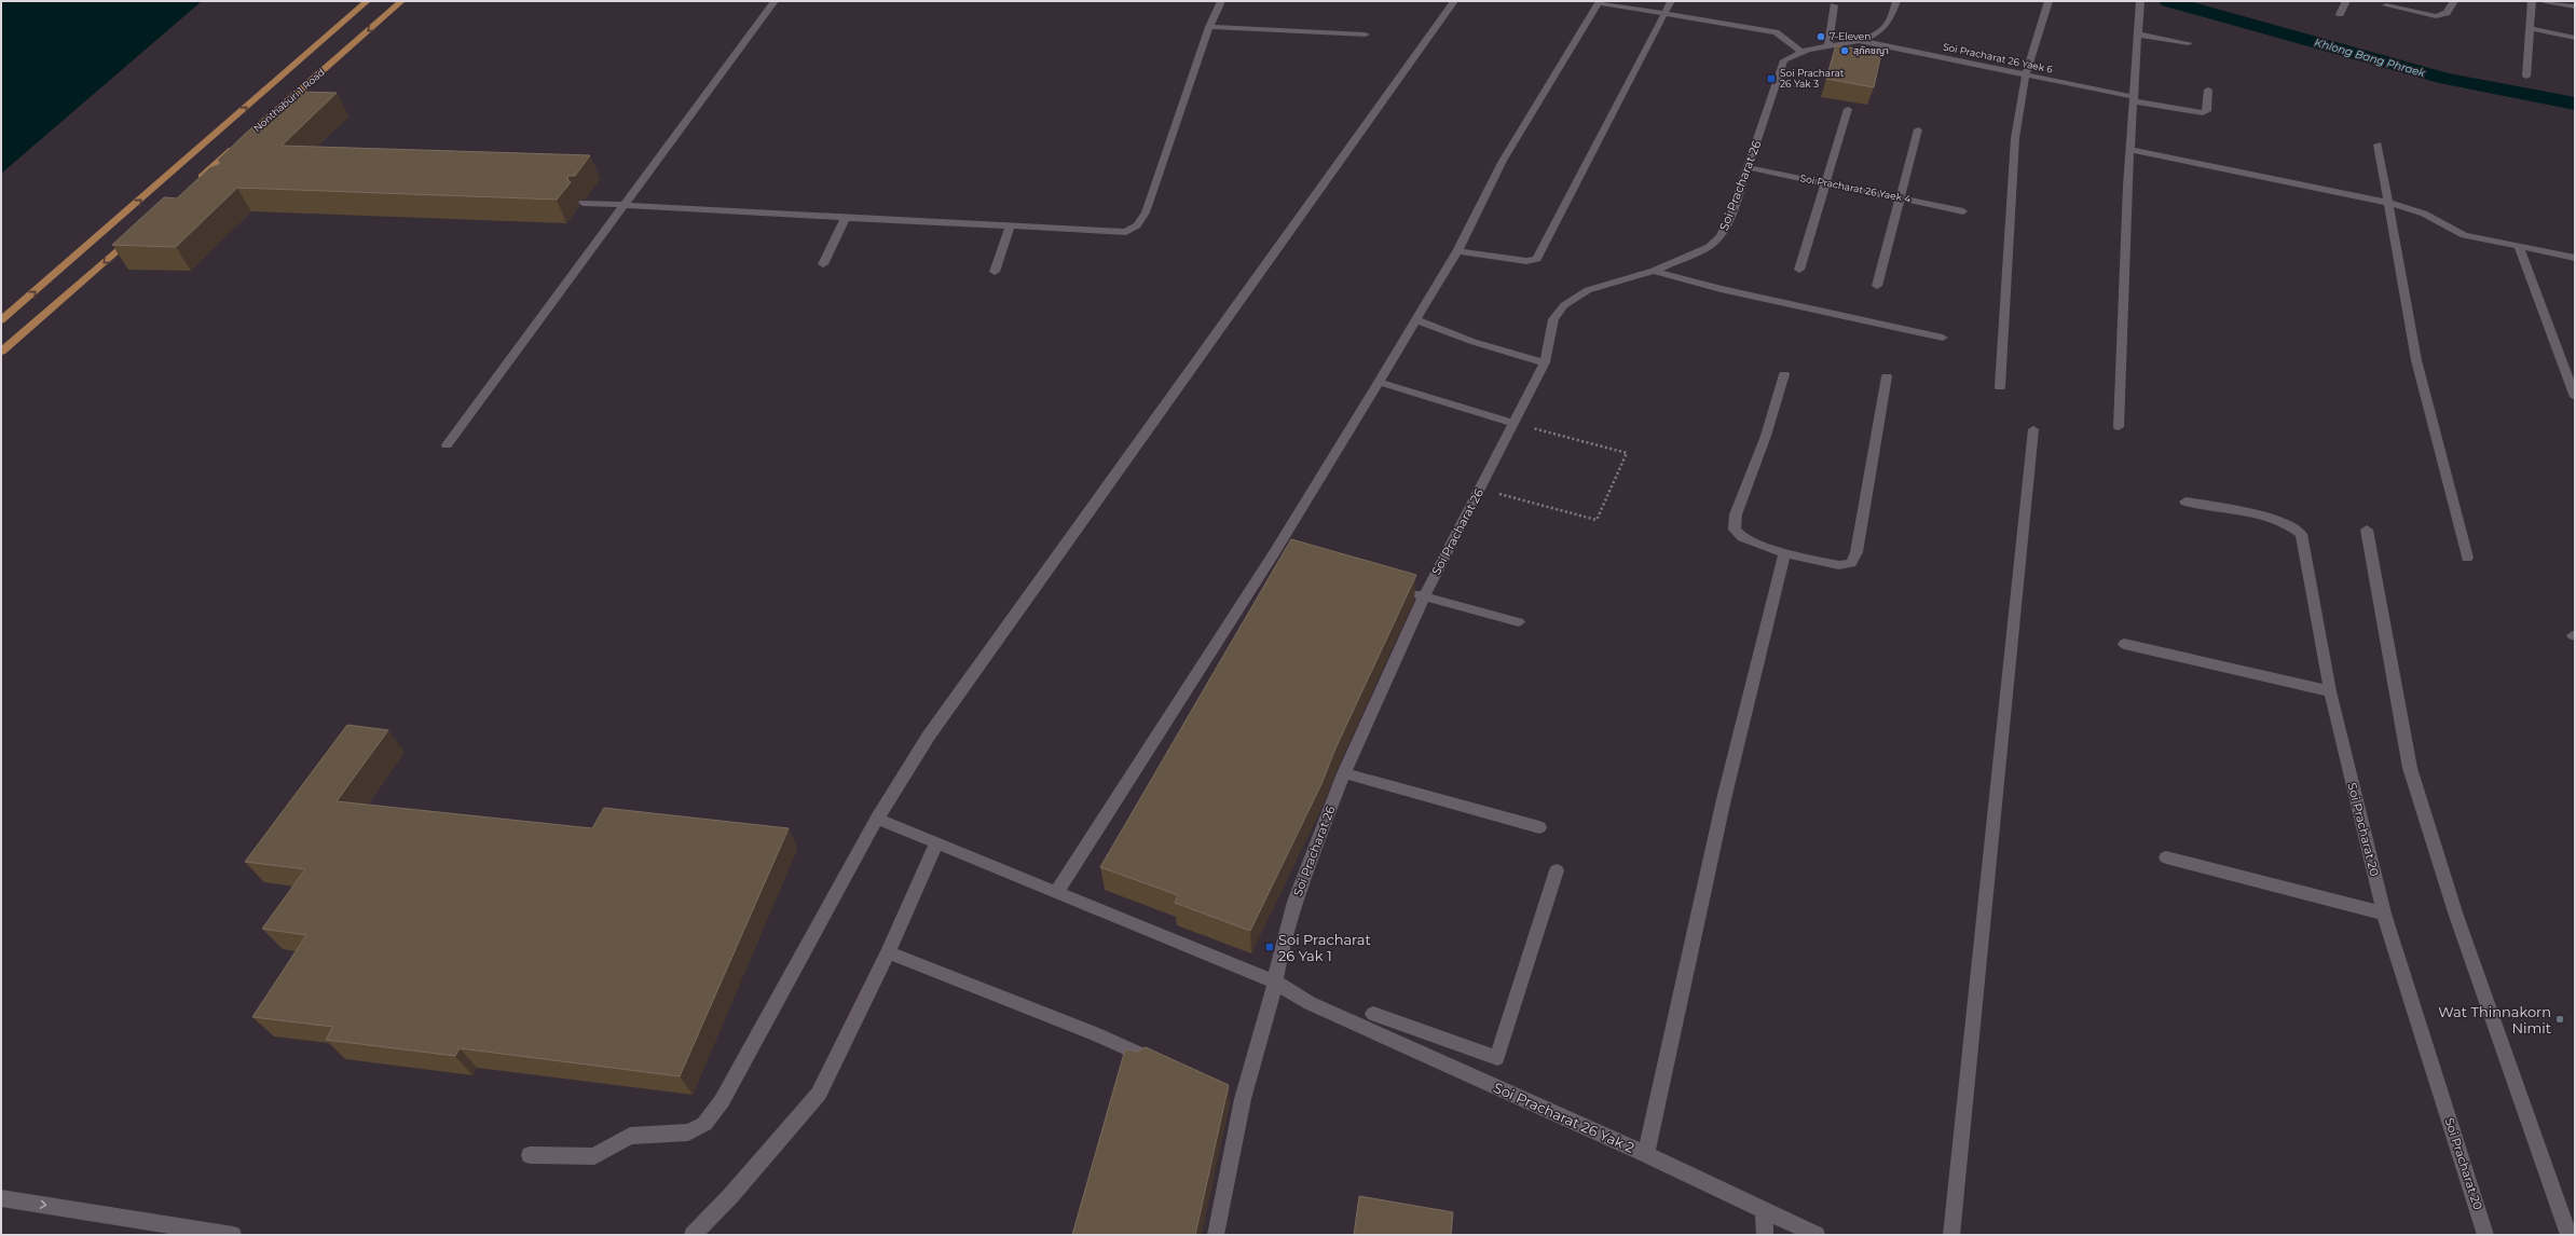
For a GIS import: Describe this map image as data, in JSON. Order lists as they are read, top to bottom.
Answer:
{
  "streets": {
    "main road": ["Nonthaburi 1 Road"],
    "street": [
      "Soi Pracharat 26 Yaek 6",
      "Soi Pracharat 26",
      "Soi Pracharat 26 Yaek 4",
      "Soi Pracharat 20",
      "Soi Pracharat 26 Yak 2"
    ]
  },
  "crossings": [
    ["Soi Pracharat 26 Yaek 6", "Soi Pracharat 26"],
    ["Soi Pracharat 26", "Soi Pracharat 26 Yaek 4"],
    ["Soi Pracharat 26", "Soi Pracharat 26 Yak 2"]
  ],
  "water": ["Khlong Bang Phraek"],
  "places": {
    "other": ["7-Eleven", "สุภัคชญา", "Wat Thinnakorn Nimit"],
    "transit": ["Soi Pracharat 26 Yak 3", "Soi Pracharat 26 Yak 1"]
  }
}
